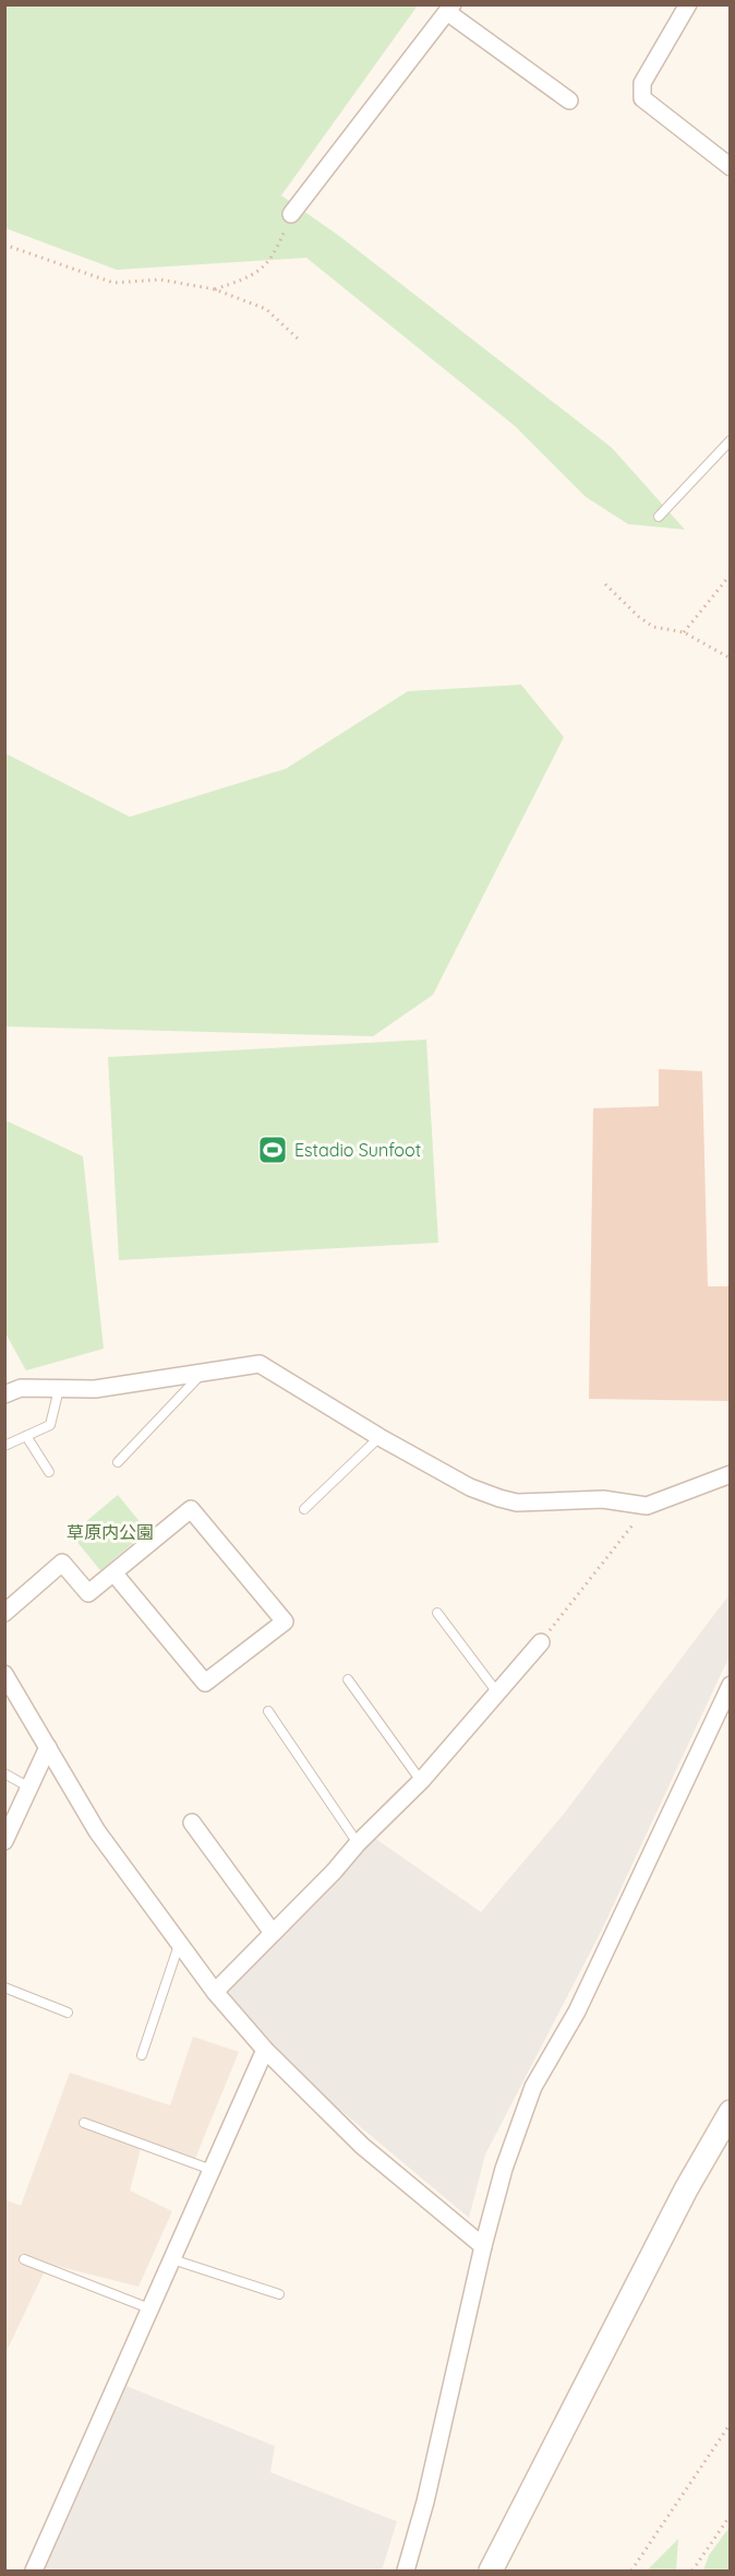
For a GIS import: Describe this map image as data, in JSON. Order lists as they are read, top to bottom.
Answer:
{
  "parks": ["草原内公園"],
  "places": {
    "sports": ["Estadio Sunfoot"]
  }
}
